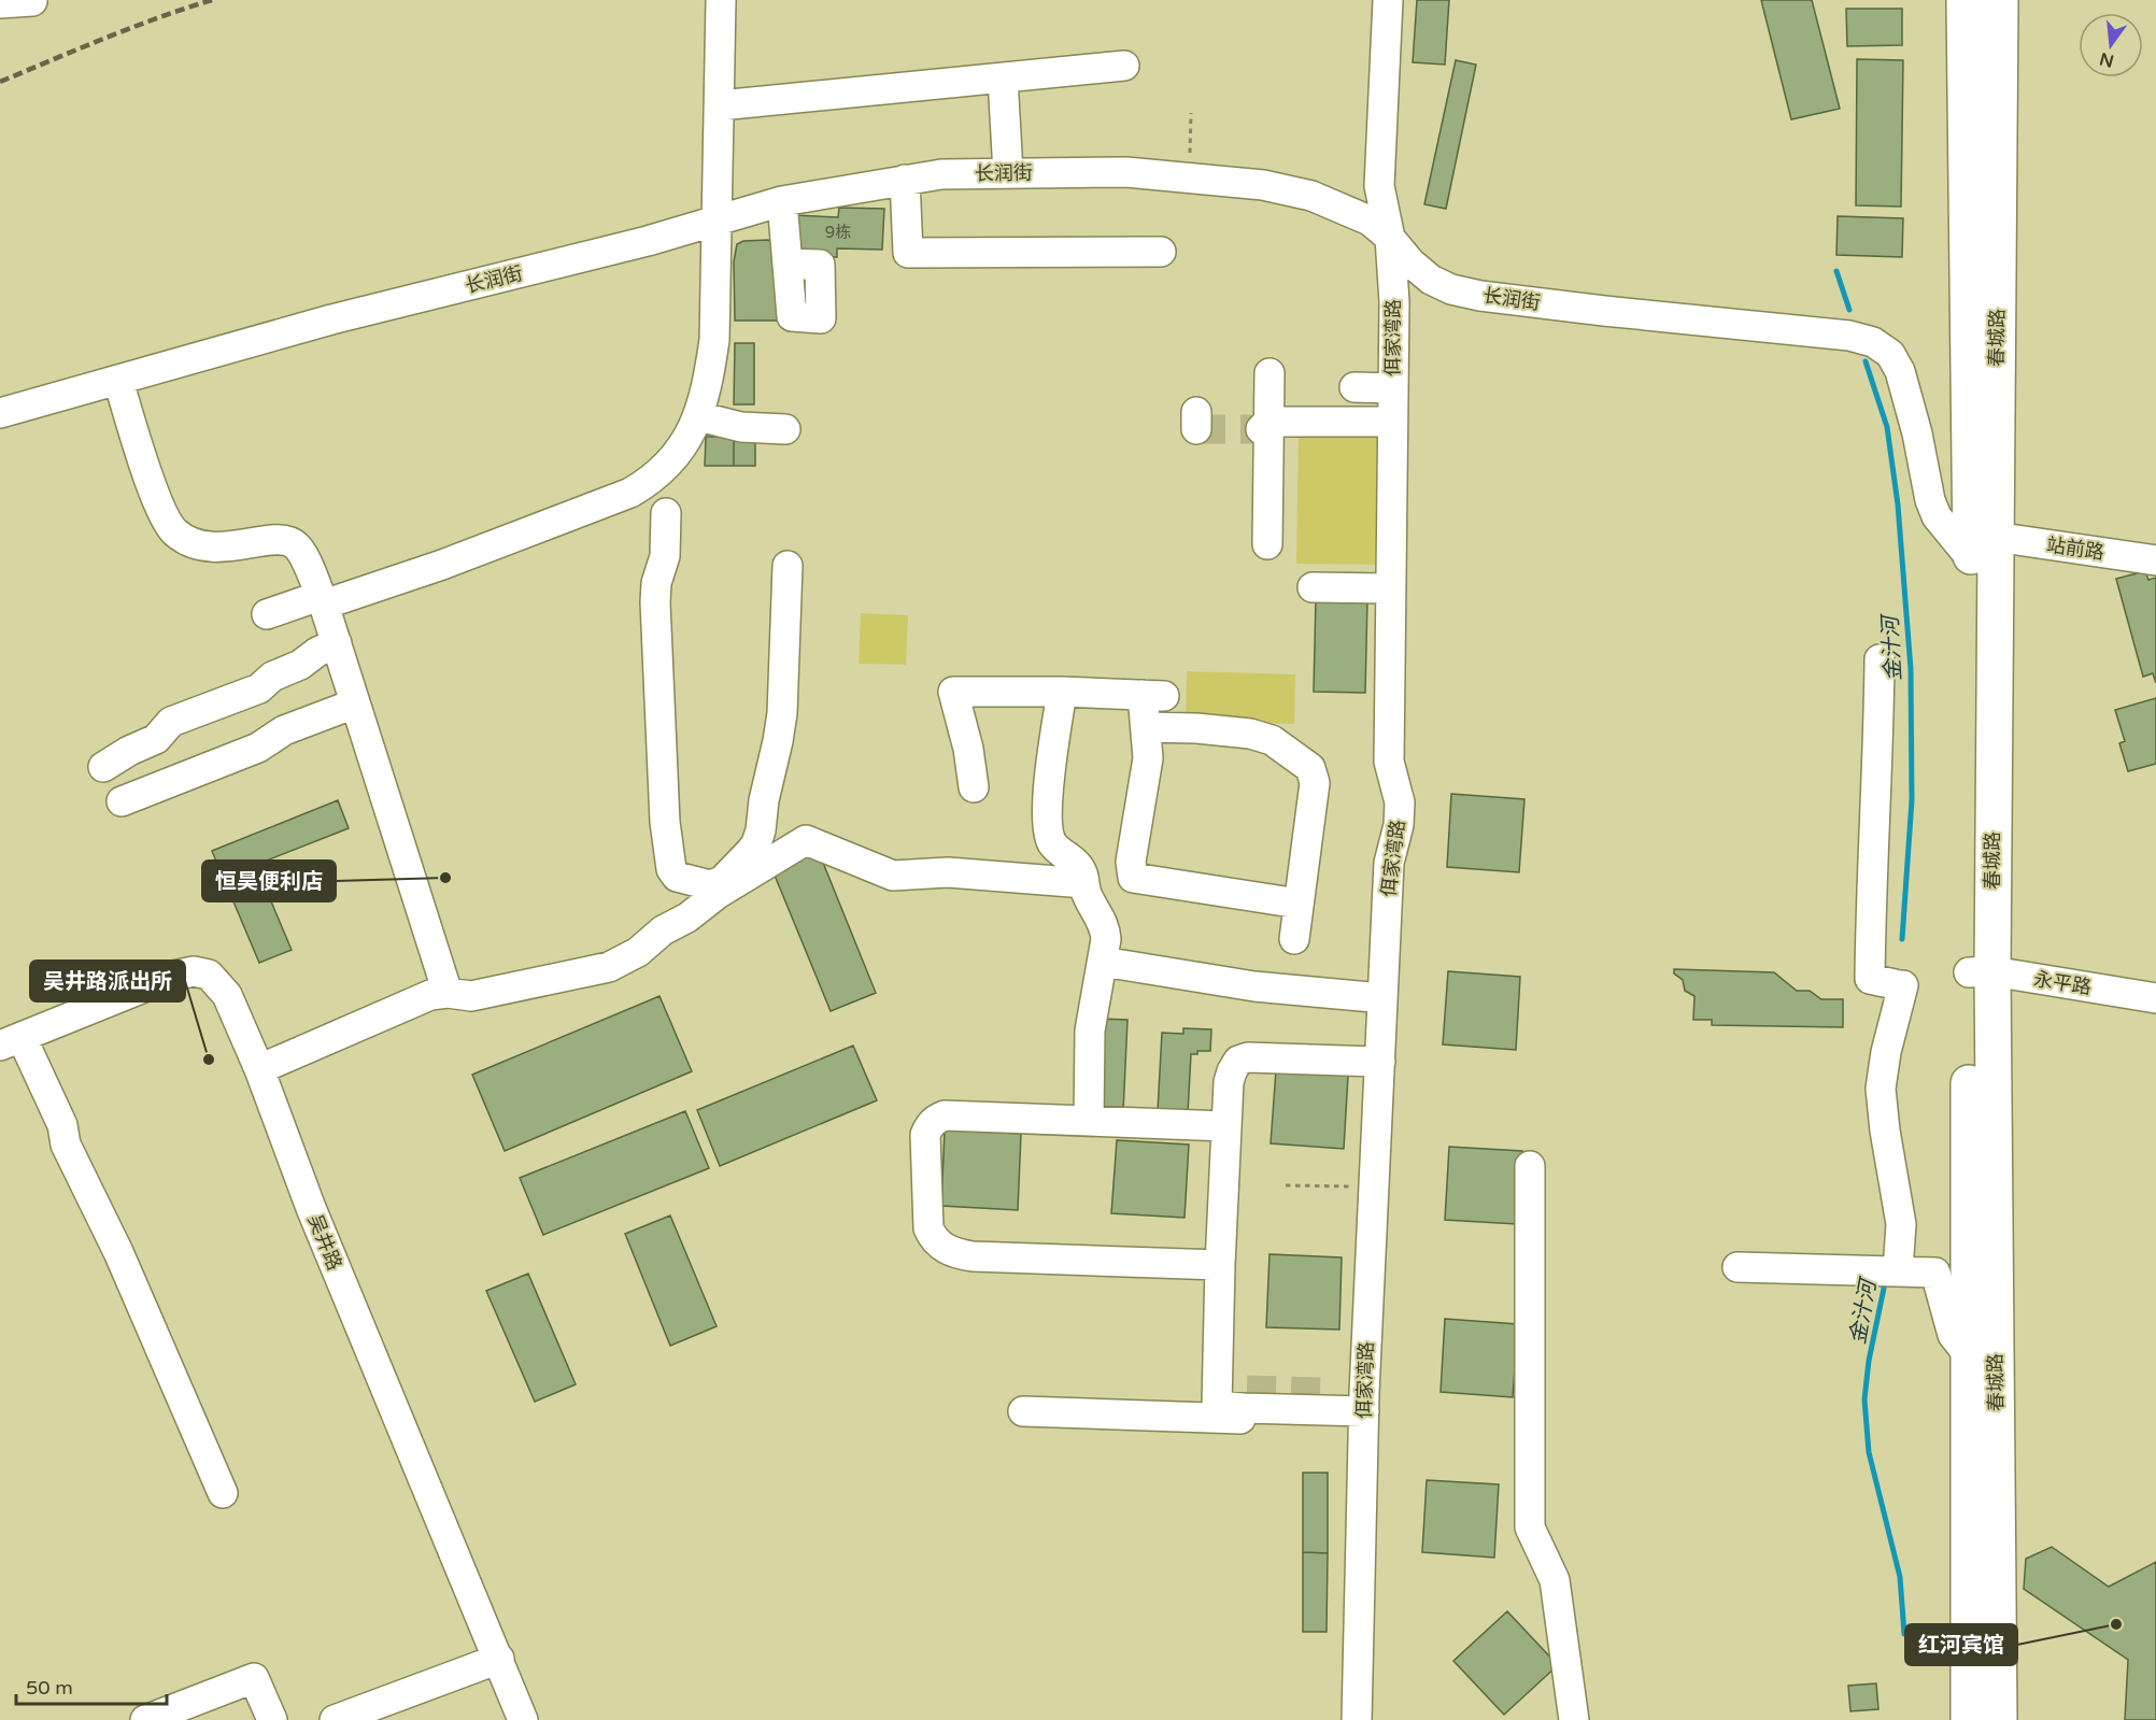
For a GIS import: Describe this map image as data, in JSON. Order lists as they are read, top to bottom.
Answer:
{
  "streets": {
    "main road": ["春城路"],
    "street": [
      "长润街",
      "佴家湾路",
      "站前路",
      "永平路",
      "吴井路"
    ]
  },
  "crossings": [
    ["长润街", "佴家湾路"],
    ["长润街", "春城路"],
    ["长润街", "站前路"],
    ["春城路", "站前路"],
    ["春城路", "永平路"]
  ],
  "water": ["金汁河"],
  "places": ["恒昊便利店", "吴井路派出所", "红河宾馆"],
  "house_numbers": ["9栋"],
  "scale_bar": "50 m",
  "north": "bottom"
}
